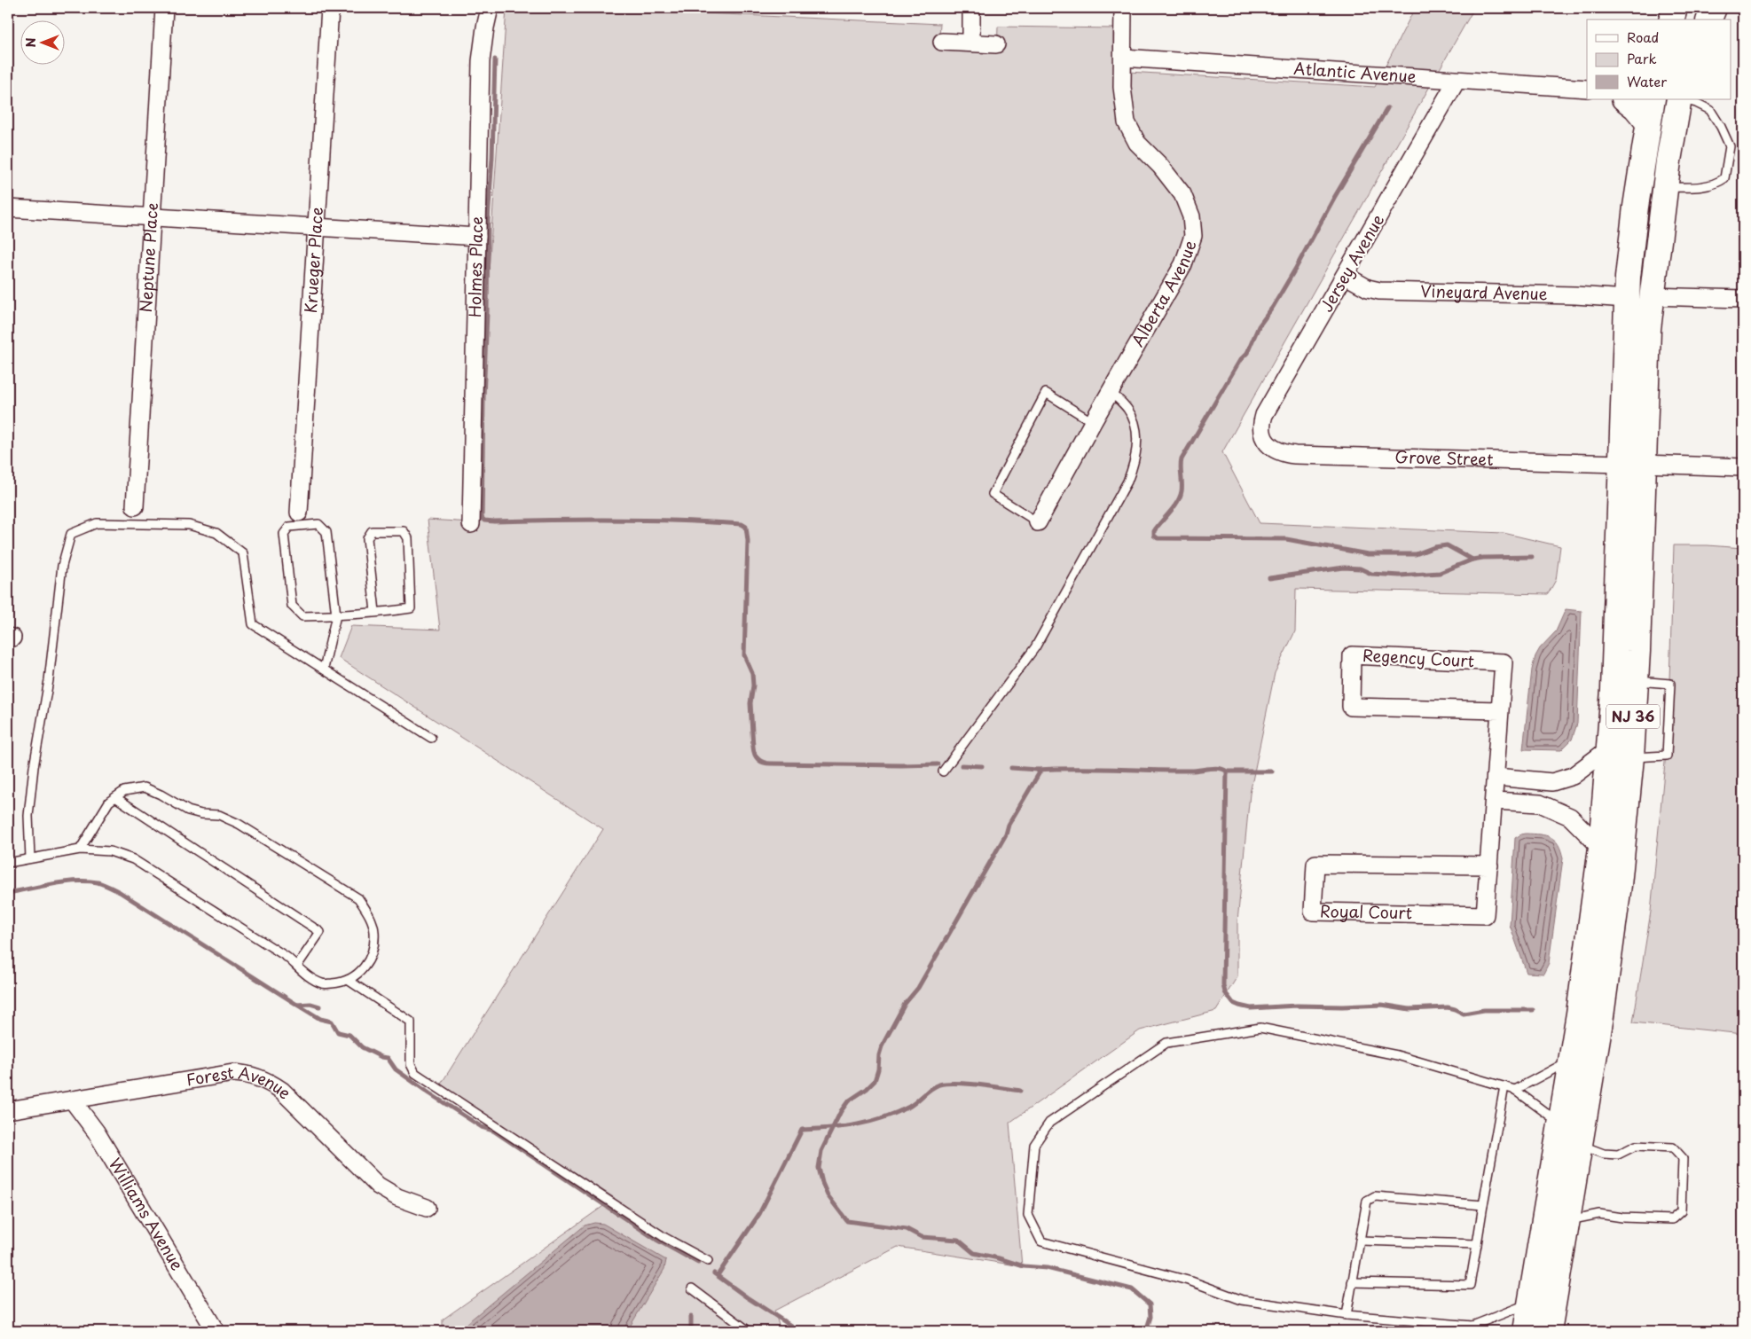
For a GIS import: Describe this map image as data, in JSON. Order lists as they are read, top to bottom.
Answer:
{
  "streets": {
    "highway": ["NJ 36"],
    "street": [
      "Atlantic Avenue",
      "Neptune Place",
      "Krueger Place",
      "Jersey Avenue",
      "Holmes Place",
      "Alberta Avenue",
      "Vineyard Avenue",
      "Grove Street",
      "Regency Court",
      "Royal Court",
      "Forest Avenue",
      "Williams Avenue"
    ]
  },
  "crossings": [
    ["Atlantic Avenue", "Jersey Avenue"],
    ["Atlantic Avenue", "Alberta Avenue"],
    ["Jersey Avenue", "Vineyard Avenue"],
    ["Jersey Avenue", "Grove Street"],
    ["Vineyard Avenue", "NJ 36"],
    ["Grove Street", "NJ 36"],
    ["Regency Court", "Royal Court"],
    ["Forest Avenue", "Williams Avenue"]
  ],
  "legend": ["Road", "Park", "Water"],
  "north": "left"
}
